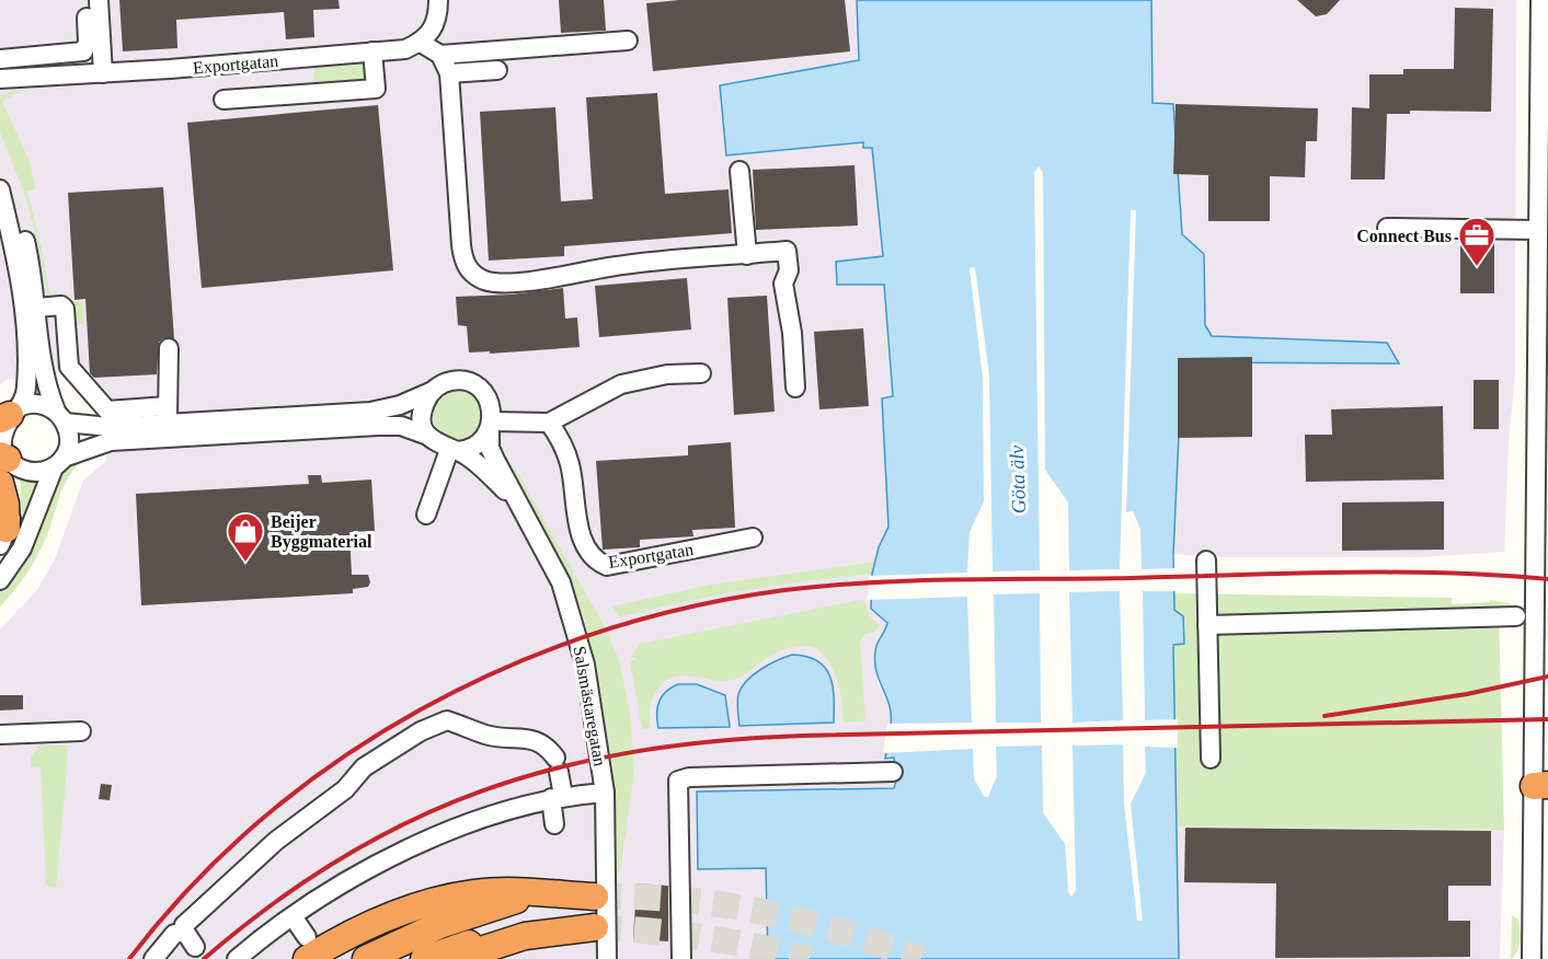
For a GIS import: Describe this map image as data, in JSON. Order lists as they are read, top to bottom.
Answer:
{
  "streets": {
    "street": ["Exportgatan", "Salsmästaregatan"]
  },
  "water": ["Göta älv"],
  "places": {
    "office": ["Connect Bus"],
    "shop": ["Beijer Byggmaterial"]
  }
}
